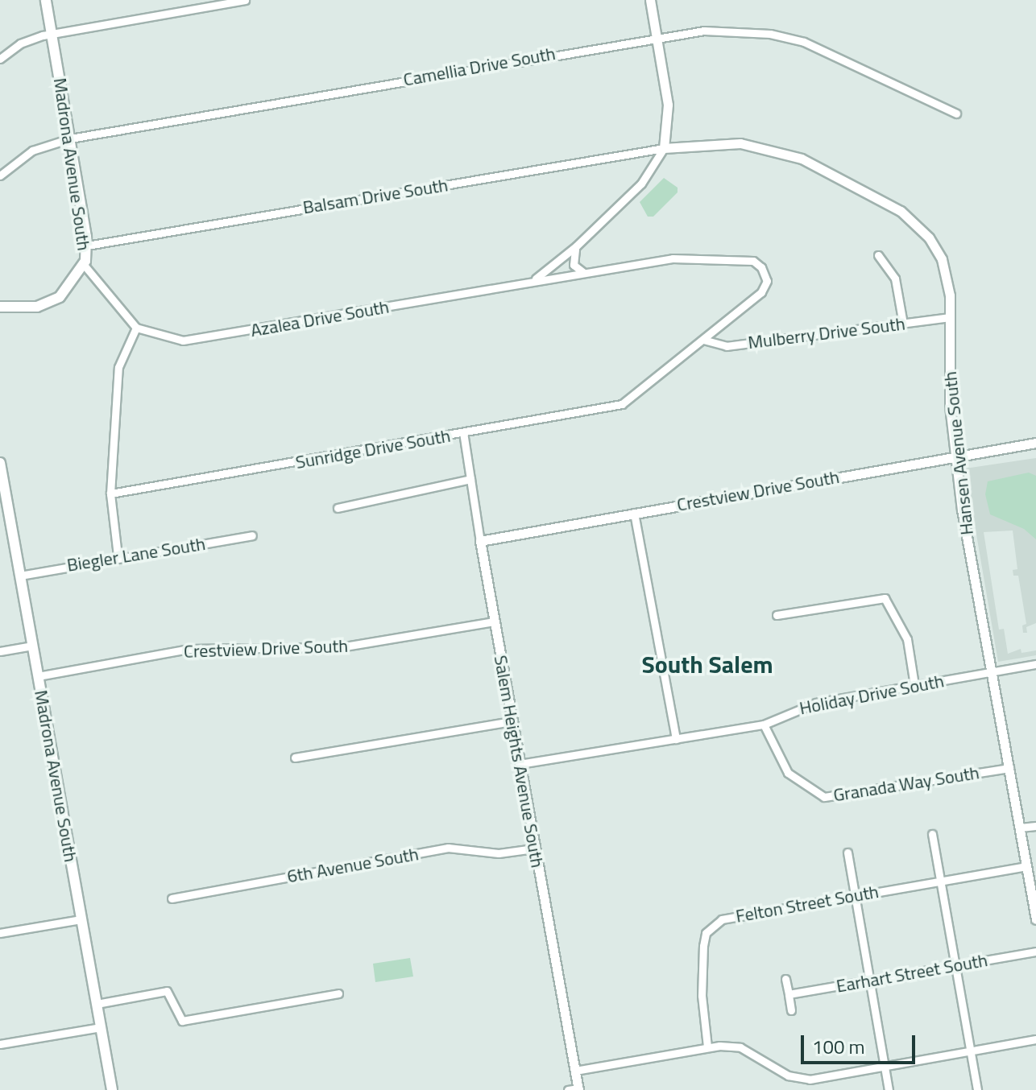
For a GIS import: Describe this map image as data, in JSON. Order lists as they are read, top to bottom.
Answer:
{
  "streets": {
    "main road": ["Madrona Avenue South"],
    "street": [
      "Camellia Drive South",
      "Balsam Drive South",
      "Azalea Drive South",
      "Mulberry Drive South",
      "Sunridge Drive South",
      "Hansen Avenue South",
      "Crestview Drive South",
      "Biegler Lane South",
      "Holiday Drive South",
      "Salem Heights Avenue South",
      "Granada Way South",
      "6th Avenue South",
      "Felton Street South",
      "Earhart Street South"
    ]
  },
  "crossings": [
    ["Camellia Drive South", "Madrona Avenue South"],
    ["Madrona Avenue South", "Balsam Drive South"],
    ["Madrona Avenue South", "Crestview Drive South"],
    ["Madrona Avenue South", "Biegler Lane South"],
    ["Balsam Drive South", "Hansen Avenue South"],
    ["Azalea Drive South", "Sunridge Drive South"],
    ["Mulberry Drive South", "Sunridge Drive South"],
    ["Mulberry Drive South", "Hansen Avenue South"],
    ["Sunridge Drive South", "Salem Heights Avenue South"],
    ["Hansen Avenue South", "Crestview Drive South"],
    ["Hansen Avenue South", "Holiday Drive South"],
    ["Hansen Avenue South", "Granada Way South"],
    ["Hansen Avenue South", "Felton Street South"],
    ["Crestview Drive South", "Salem Heights Avenue South"],
    ["Holiday Drive South", "Salem Heights Avenue South"],
    ["Holiday Drive South", "Granada Way South"],
    ["Salem Heights Avenue South", "6th Avenue South"]
  ],
  "districts": ["South Salem"],
  "scale_bar": "100 m"
}
